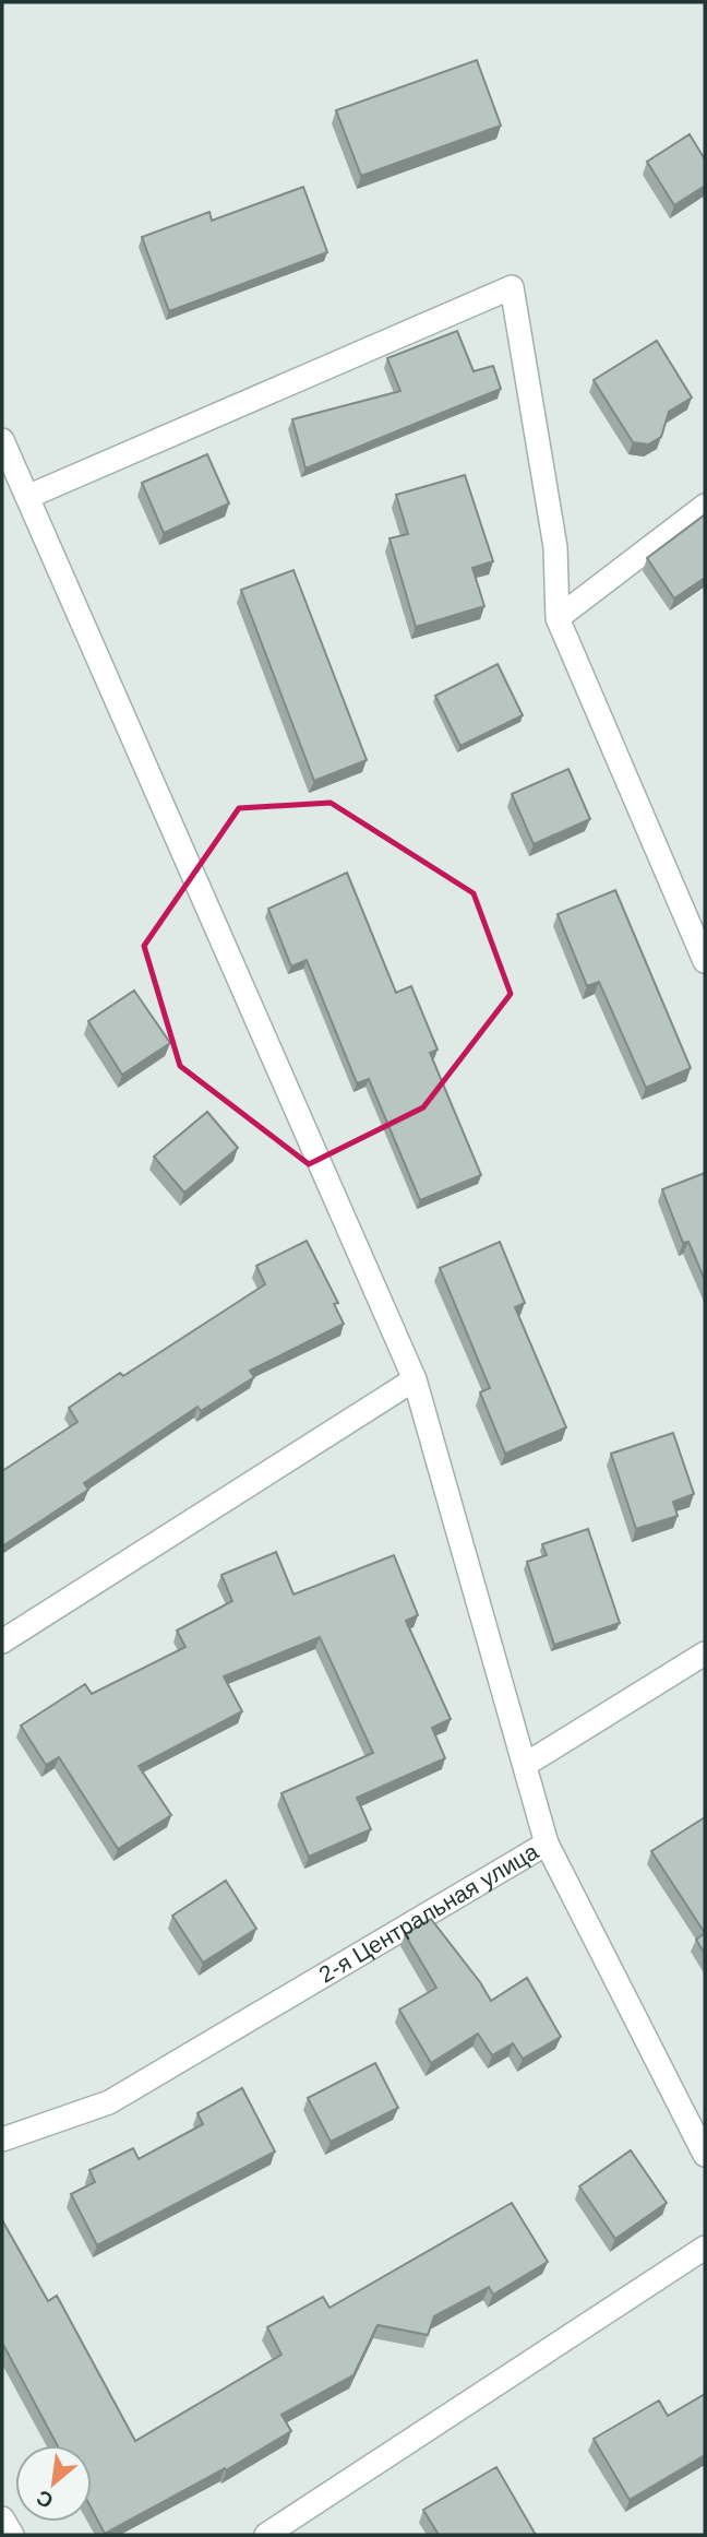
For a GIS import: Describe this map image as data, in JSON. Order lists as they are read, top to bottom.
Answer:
{
  "streets": {
    "street": ["2-я Центральная улица"]
  },
  "north": "bottom left"
}
